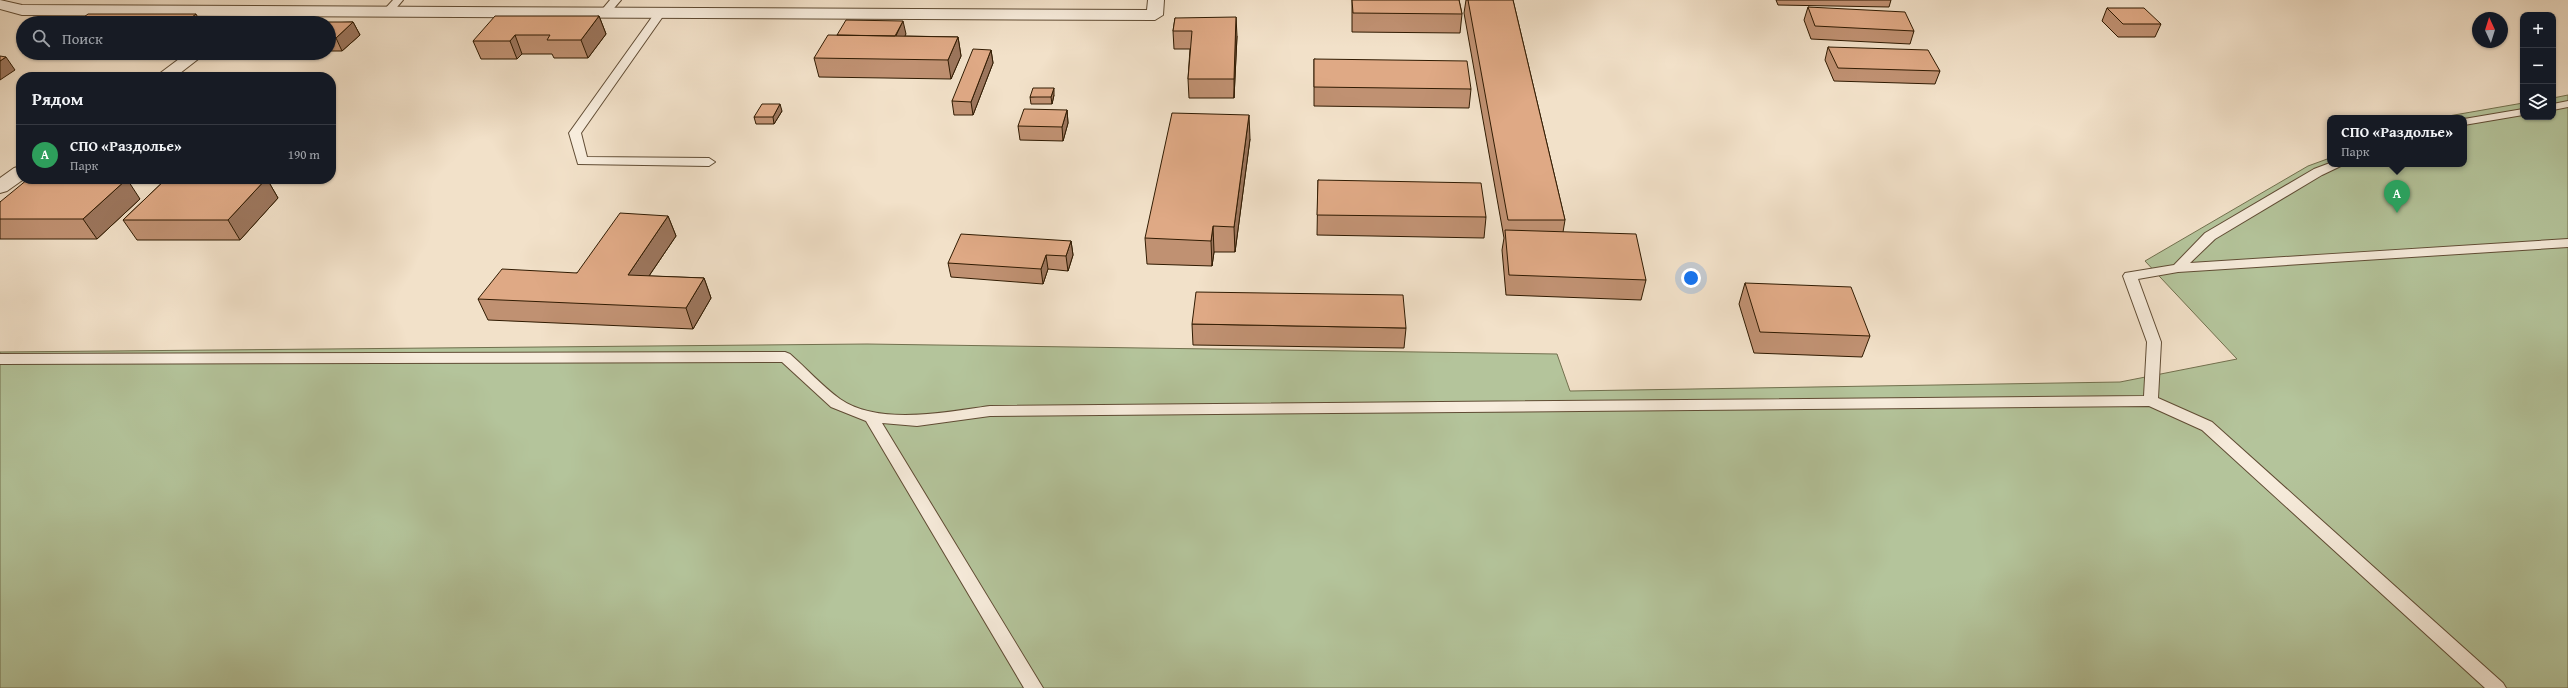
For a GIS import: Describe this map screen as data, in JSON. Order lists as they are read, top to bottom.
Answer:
{
  "north": "top",
  "page": {
    "map_buttons": ["+", "−"],
    "search": "Поиск",
    "heading": "Рядом",
    "popup": ["СПО «Раздолье»", "Парк"],
    "list": [
      {
        "mark": "A",
        "name": "СПО «Раздолье»",
        "note": "Парк",
        "value": "190 m"
      }
    ],
    "pins": "A"
  }
}
